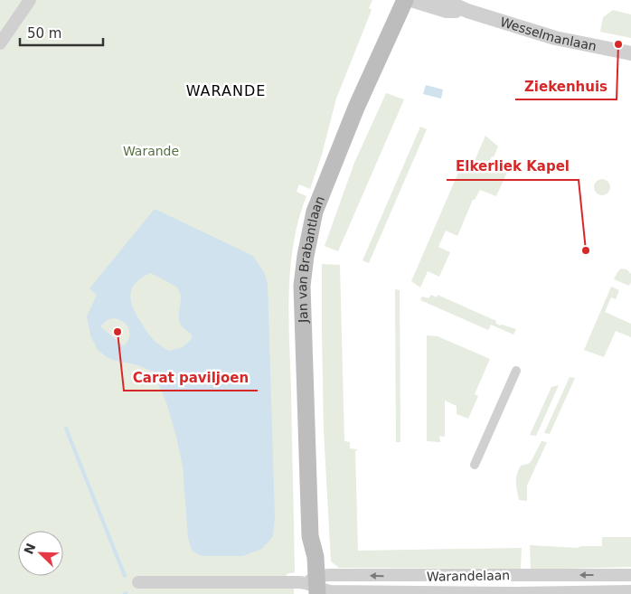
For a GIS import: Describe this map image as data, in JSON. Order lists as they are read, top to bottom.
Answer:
{
  "streets": {
    "main road": ["Jan van Brabantlaan"],
    "street": ["Wesselmanlaan", "Warandelaan"]
  },
  "crossings": [
    ["Jan van Brabantlaan", "Warandelaan"]
  ],
  "districts": ["WARANDE"],
  "parks": ["Warande"],
  "places": ["Ziekenhuis", "Elkerliek Kapel", "Carat paviljoen"],
  "scale_bar": "50 m",
  "north": "top left"
}
